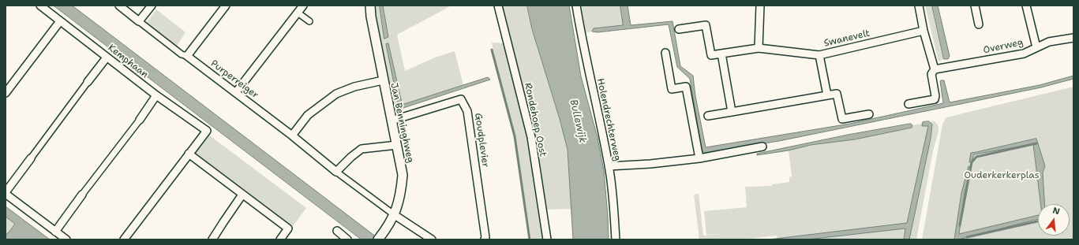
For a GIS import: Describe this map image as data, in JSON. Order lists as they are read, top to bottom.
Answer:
{
  "streets": {
    "street": [
      "Swanevelt",
      "Overweg",
      "Kemphaan",
      "Purperreiger",
      "Rondehoep Oost",
      "Holendrechterweg",
      "Jan Benninghweg",
      "Goudplevier"
    ]
  },
  "crossings": [
    ["Jan Benninghweg", "Goudplevier"]
  ],
  "water": ["Bullewijk"],
  "parks": ["Ouderkerkerplas"],
  "north": "top"
}
